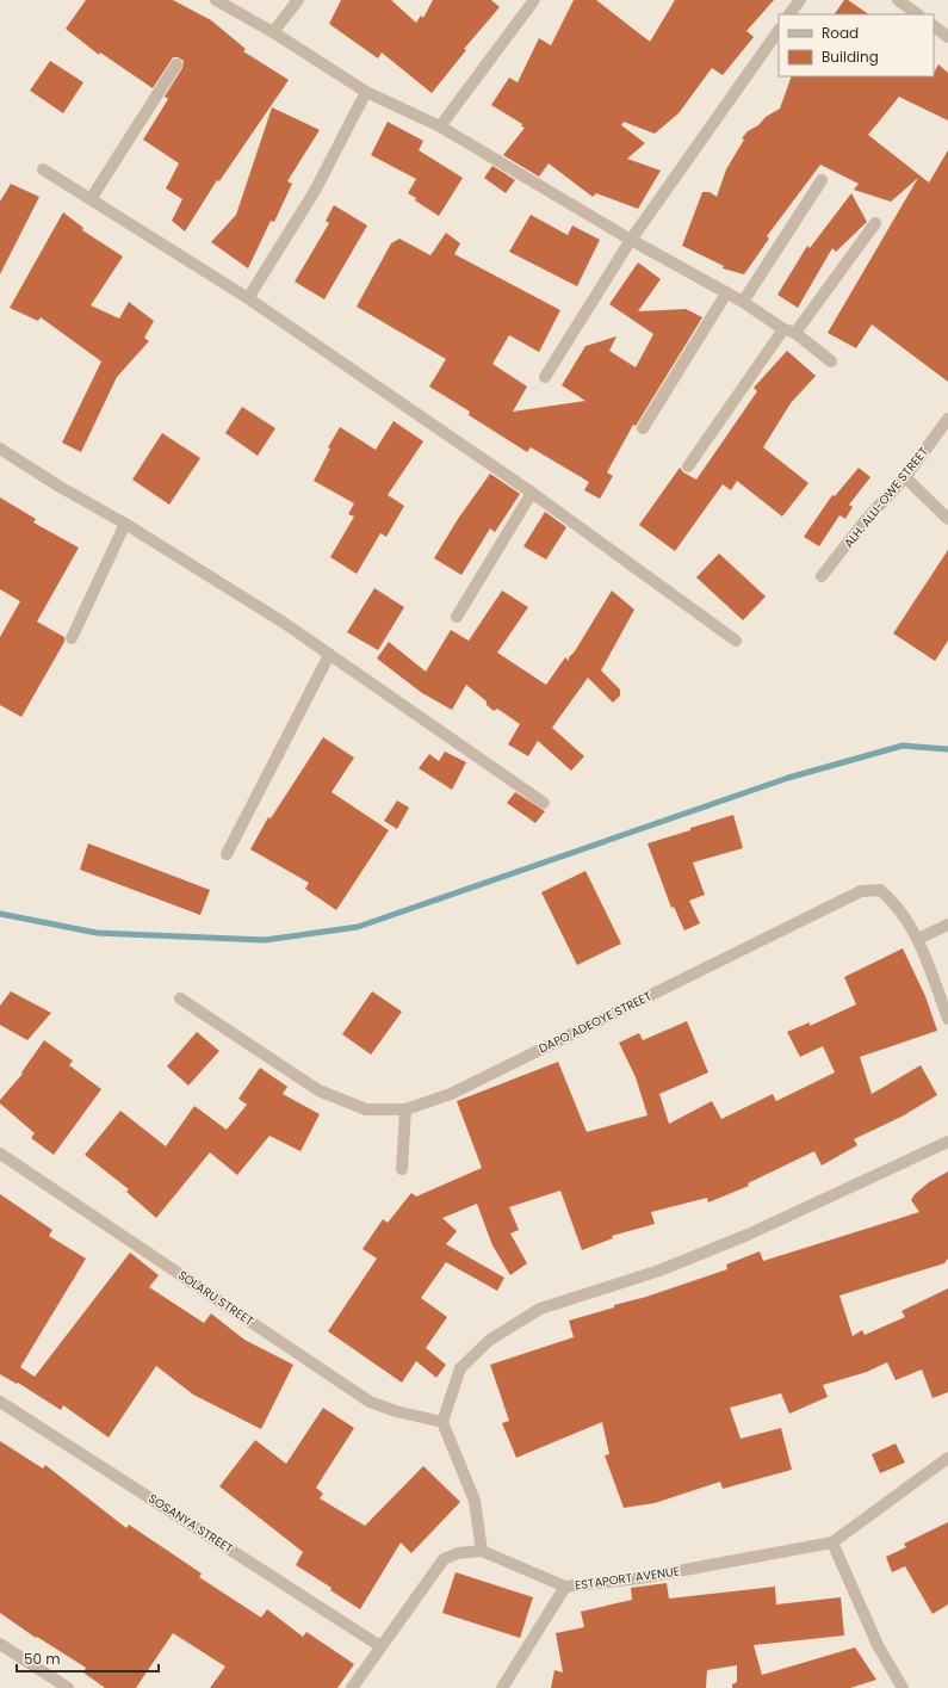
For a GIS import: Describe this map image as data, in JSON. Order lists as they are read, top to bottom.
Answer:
{
  "streets": {
    "street": [
      "ALH. ALLI-OWE STREET",
      "DAPO ADEOYE STREET",
      "SOLARU STREET",
      "SOSANYA STREET",
      "ESTAPORT AVENUE"
    ]
  },
  "crossings": [
    ["SOSANYA STREET", "ESTAPORT AVENUE"]
  ],
  "legend": ["Road", "Building"],
  "scale_bar": "50 m"
}
